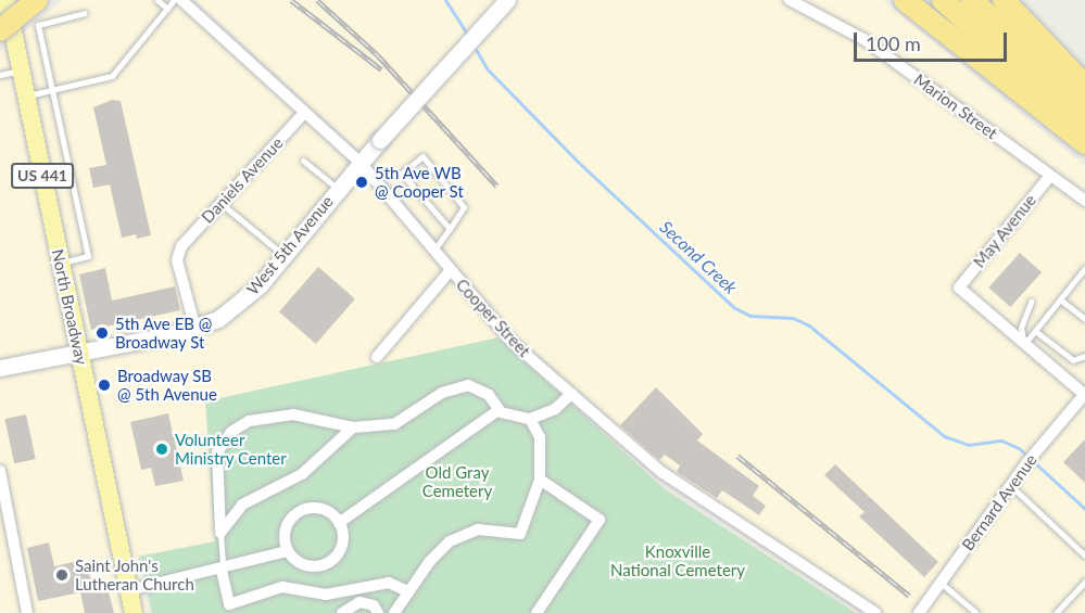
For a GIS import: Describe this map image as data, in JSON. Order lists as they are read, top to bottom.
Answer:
{
  "streets": {
    "main road": ["US 441", "North Broadway"],
    "street": [
      "Marion Street",
      "Daniels Avenue",
      "May Avenue",
      "West 5th Avenue",
      "Cooper Street",
      "Bernard Avenue"
    ]
  },
  "crossings": [
    ["Marion Street", "May Avenue"],
    ["Daniels Avenue", "West 5th Avenue"],
    ["Daniels Avenue", "Cooper Street"],
    ["West 5th Avenue", "North Broadway"],
    ["West 5th Avenue", "Cooper Street"]
  ],
  "water": ["Second Creek"],
  "parks": ["Old Gray Cemetery", "Knoxville National Cemetery"],
  "places": [
    "5th Ave WB @ Cooper St",
    "5th Ave EB @ Broadway St",
    "Broadway SB @ 5th Avenue",
    "Volunteer Ministry Center",
    "Saint John's Lutheran Church"
  ],
  "scale_bar": "100 m"
}
